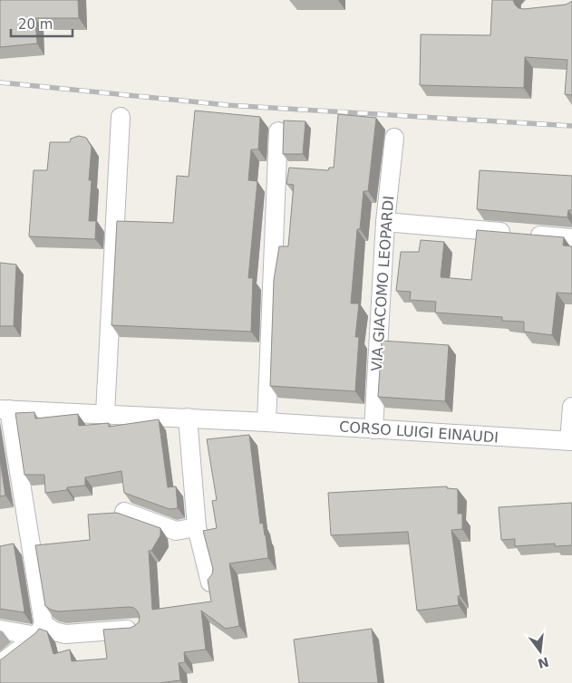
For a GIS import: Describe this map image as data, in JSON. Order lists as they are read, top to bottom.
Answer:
{
  "streets": {
    "street": ["VIA GIACOMO LEOPARDI", "CORSO LUIGI EINAUDI"]
  },
  "crossings": [
    ["VIA GIACOMO LEOPARDI", "CORSO LUIGI EINAUDI"]
  ],
  "scale_bar": "20 m",
  "north": "bottom"
}
